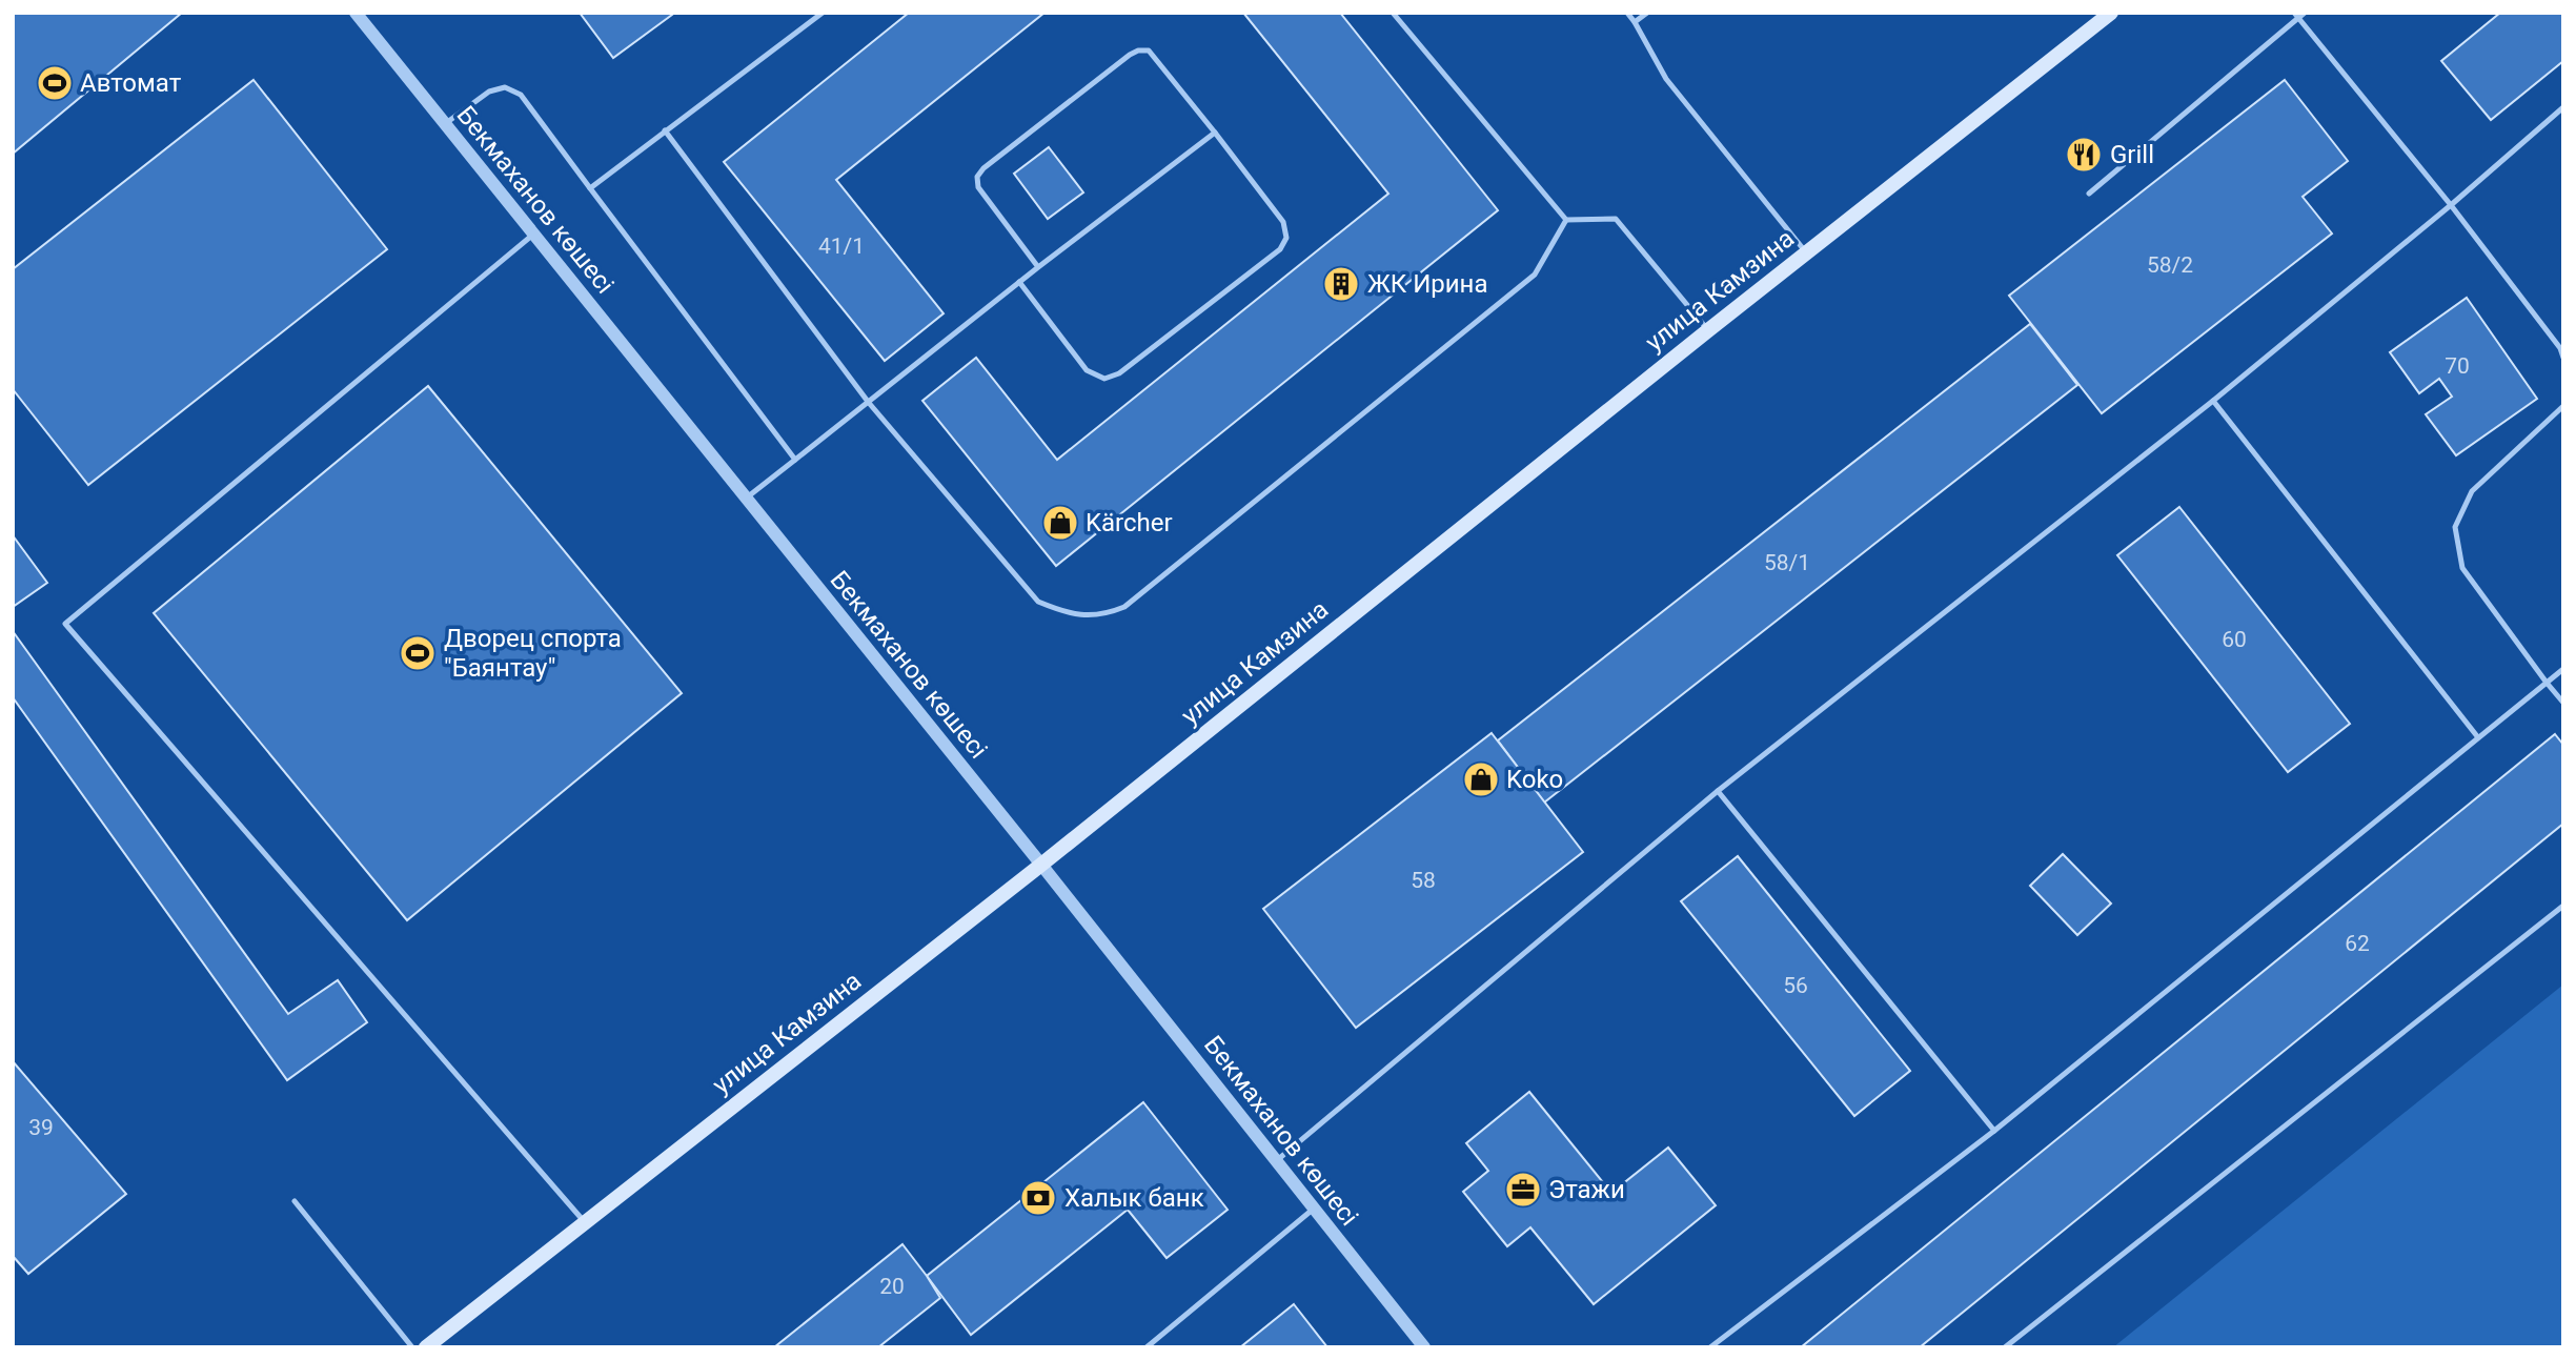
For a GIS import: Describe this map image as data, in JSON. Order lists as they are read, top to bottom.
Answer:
{
  "streets": {
    "main road": ["улица Камзина"],
    "street": ["Бекмаханов көшесі"]
  },
  "crossings": [
    ["Бекмаханов көшесі", "улица Камзина"]
  ],
  "places": {
    "sports": ["Автомат", "Дворец спорта \"Баянтау\""],
    "restaurant": ["Grill"],
    "building": ["ЖК Ирина"],
    "shop": ["Kärcher", "Koko"],
    "office": ["Этажи"],
    "bank": ["Халык банк"]
  },
  "house_numbers": [
    "41/1",
    "58/2",
    "70",
    "58/1",
    "60",
    "58",
    "62",
    "56",
    "39",
    "20"
  ]
}
